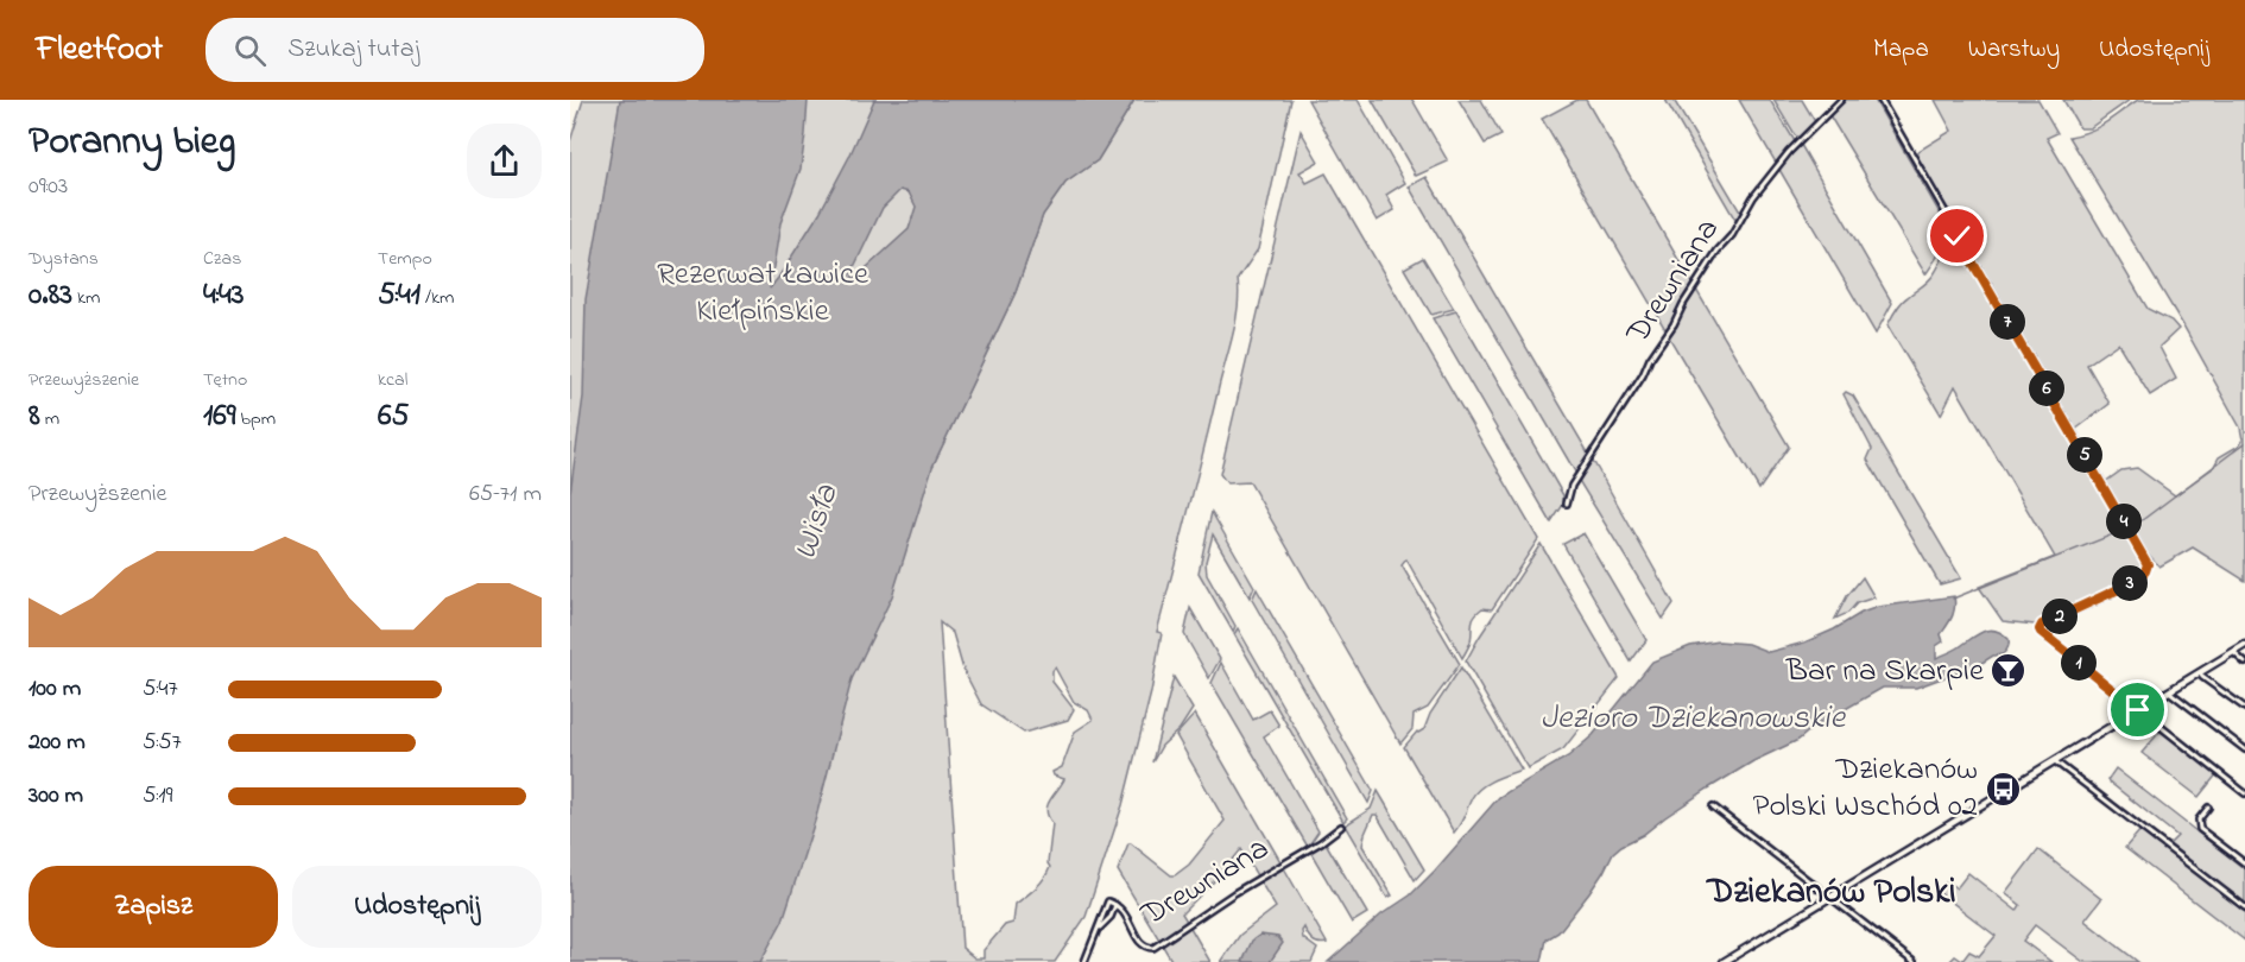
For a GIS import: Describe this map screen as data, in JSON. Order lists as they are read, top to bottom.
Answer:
{
  "streets": {
    "street": ["Drewniana"]
  },
  "districts": ["Dziekanów Polski"],
  "water": ["Wisła", "Jezioro Dziekanowskie"],
  "parks": ["Rezerwat Ławice Kiełpińskie"],
  "places": {
    "bar": ["Bar na Skarpie"],
    "bus stop": ["Dziekanów Polski Wschód 02"]
  },
  "page": {
    "header": "Fleetfoot",
    "search": "Szukaj tutaj",
    "nav": ["Mapa", "Warstwy", "Udostępnij"],
    "heading": ["Poranny bieg", "09:03"],
    "stats": [
      ["Dystans", "0.83 km"],
      ["Czas", "4:43"],
      ["Tempo", "5:41 /km"],
      ["Przewyższenie", "8 m"],
      ["Tętno", "169 bpm"],
      ["kcal", "65"]
    ],
    "pins": [
      "7",
      "6",
      "5",
      "4",
      "3",
      "2",
      "1"
    ],
    "chart": ["Przewyższenie", "65–71 m"],
    "list": [
      {
        "name": "100 m",
        "note": "5:47"
      },
      {
        "name": "200 m",
        "note": "5:57"
      },
      {
        "name": "300 m",
        "note": "5:19"
      }
    ],
    "buttons": ["Zapisz", "Udostępnij"]
  }
}
